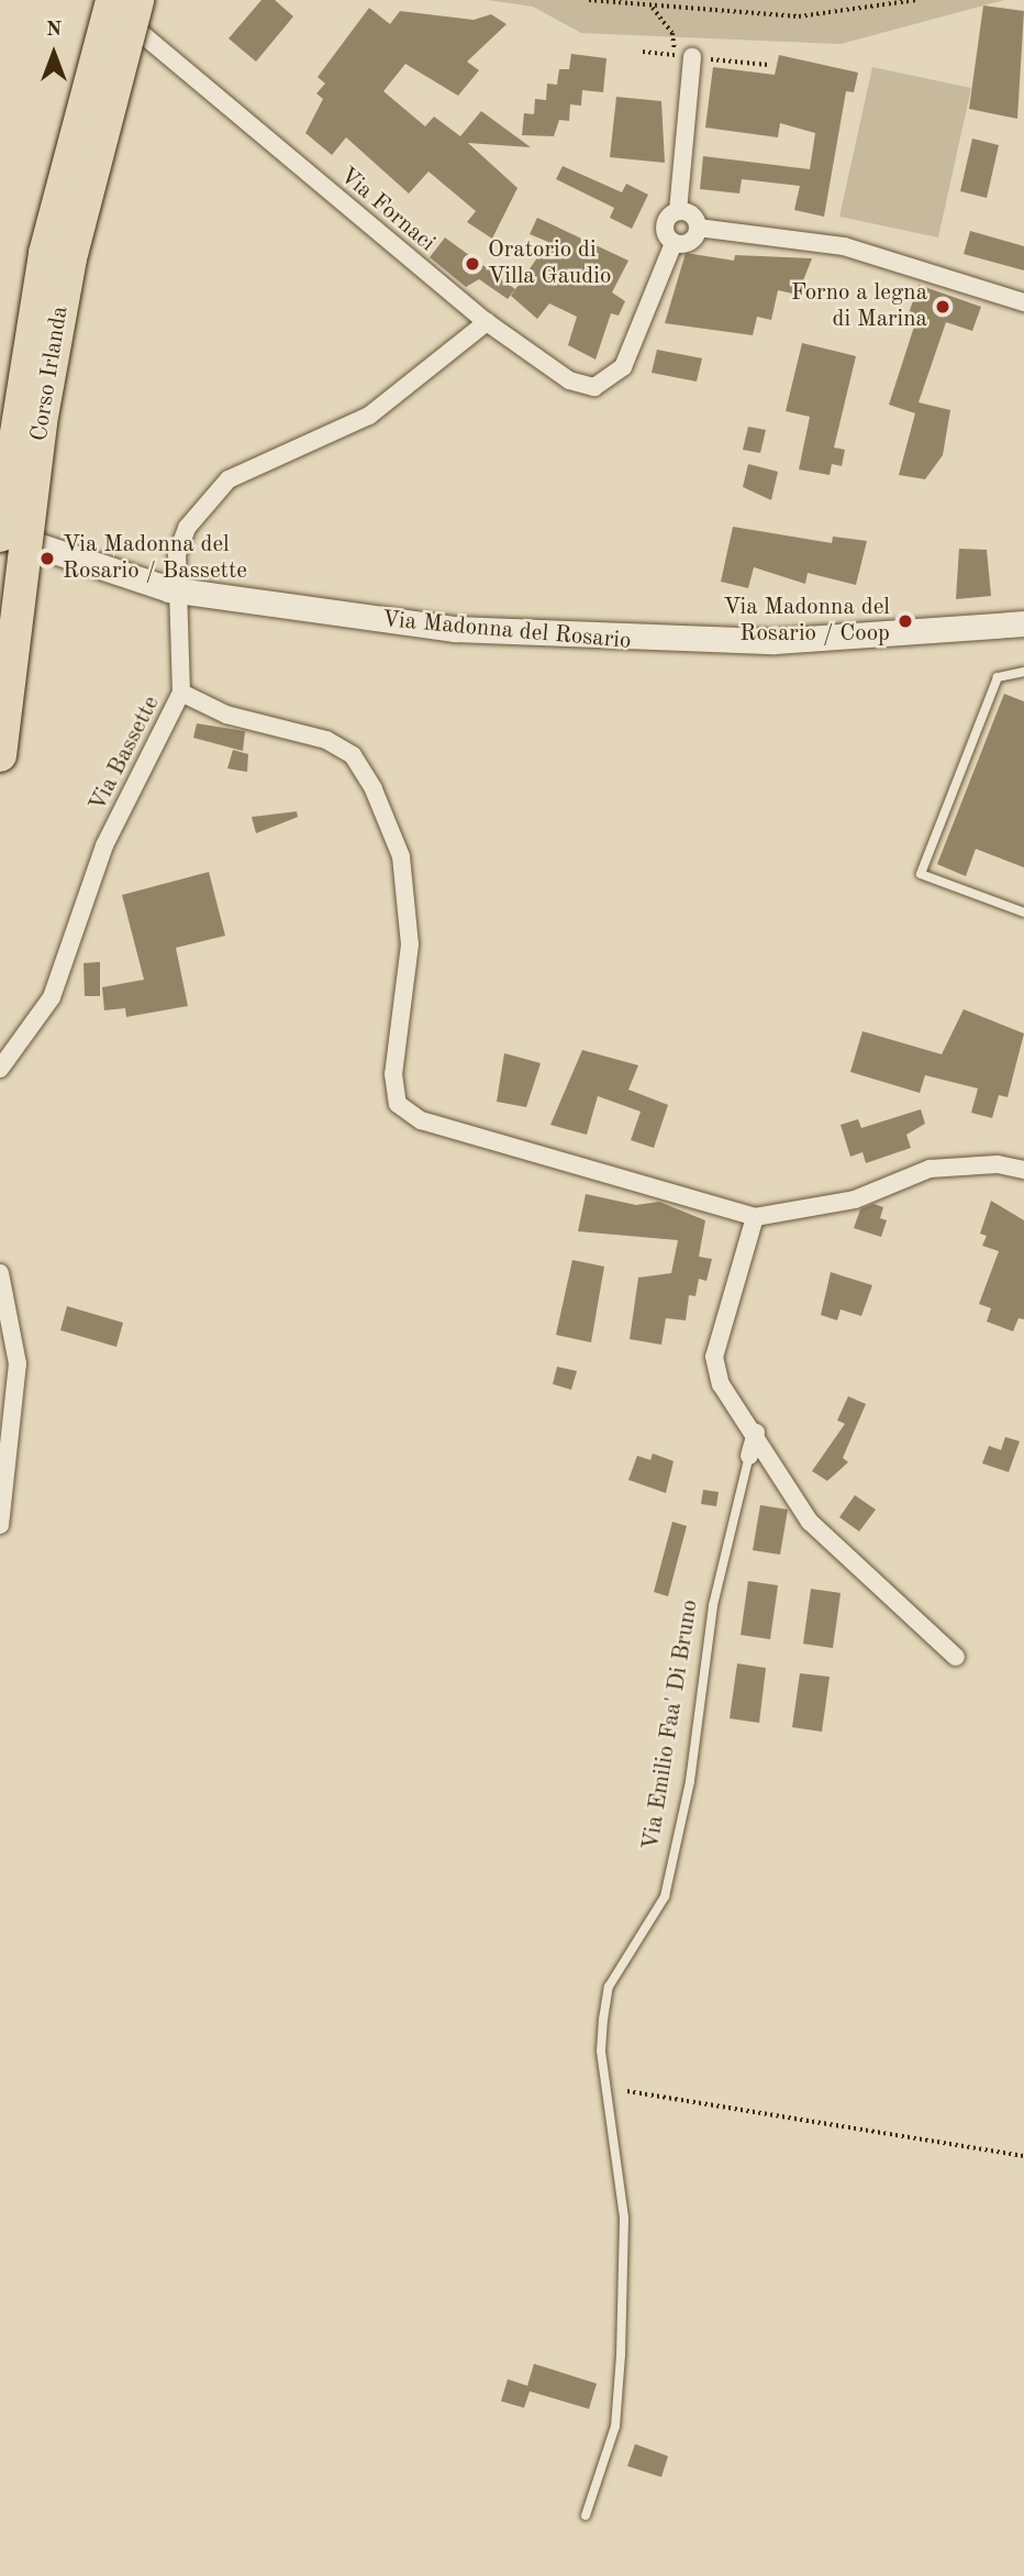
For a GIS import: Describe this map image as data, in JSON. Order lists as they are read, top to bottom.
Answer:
{
  "streets": {
    "highway": ["Corso Irlanda"],
    "street": [
      "Via Fornaci",
      "Via Madonna del Rosario",
      "Via Bassette",
      "Via Emilio Faa' Di Bruno"
    ]
  },
  "crossings": [
    ["Via Fornaci", "Via Bassette"],
    ["Corso Irlanda", "Via Madonna del Rosario"],
    ["Via Madonna del Rosario", "Via Bassette"]
  ],
  "places": [
    "Oratorio di Villa Gaudio",
    "Forno a legna di Marina",
    "Via Madonna del Rosario / Bassette",
    "Via Madonna del Rosario / Coop"
  ],
  "north": "top"
}
